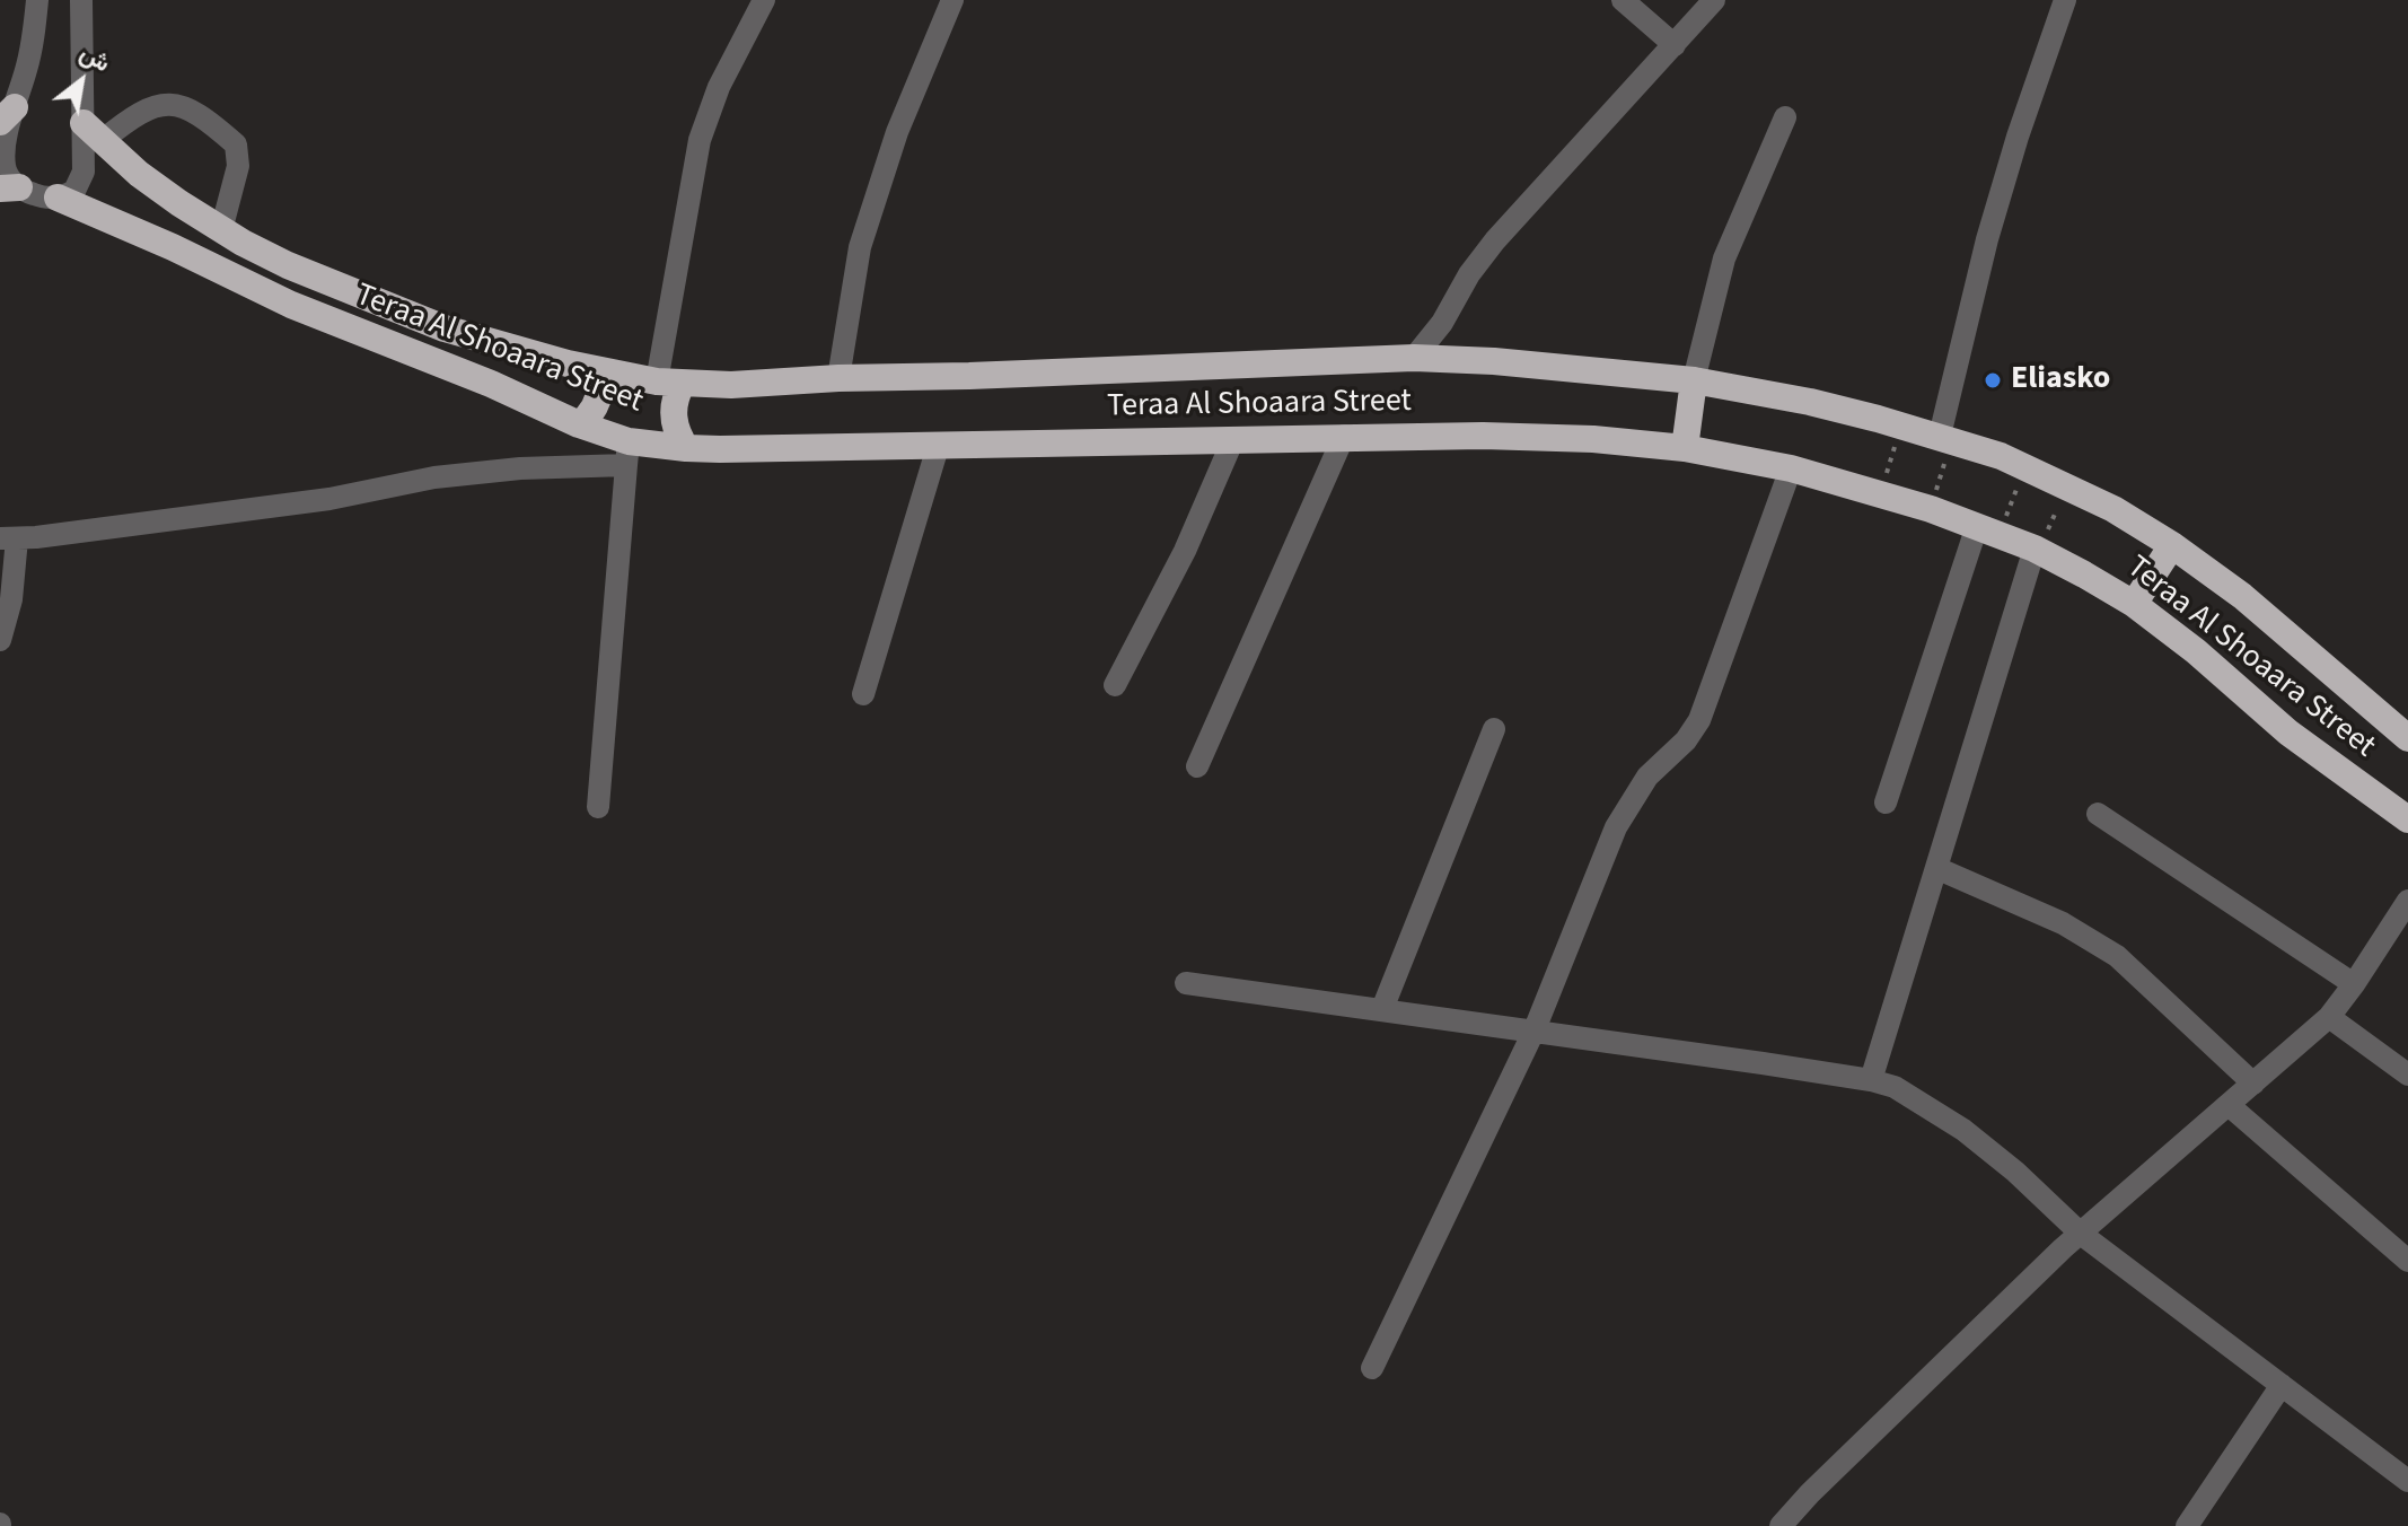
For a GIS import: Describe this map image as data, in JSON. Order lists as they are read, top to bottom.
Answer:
{
  "streets": {
    "highway": ["Teraa Al Shoaara Street"]
  },
  "places": ["Eliasko"],
  "north": "top right"
}
